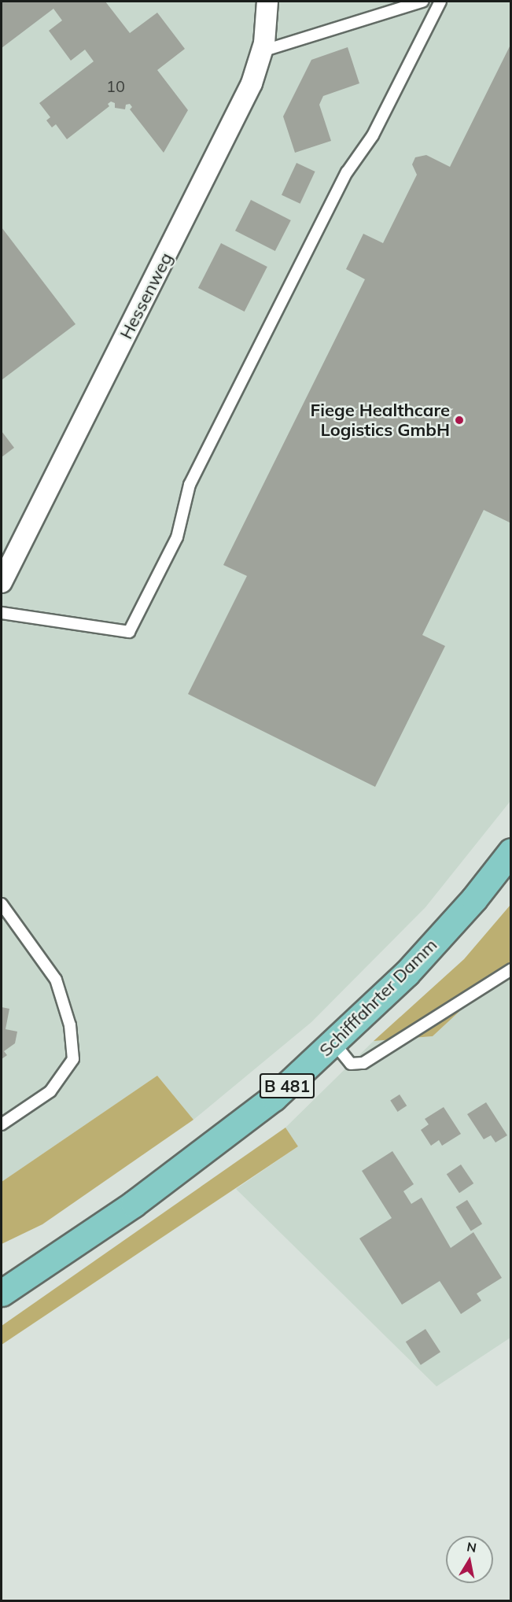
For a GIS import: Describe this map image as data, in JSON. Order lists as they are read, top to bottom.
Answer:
{
  "streets": {
    "main road": ["Schifffahrter Damm", "B 481"],
    "street": ["Hessenweg"]
  },
  "places": ["Fiege Healthcare Logistics GmbH"],
  "house_numbers": ["10"],
  "north": "top"
}
